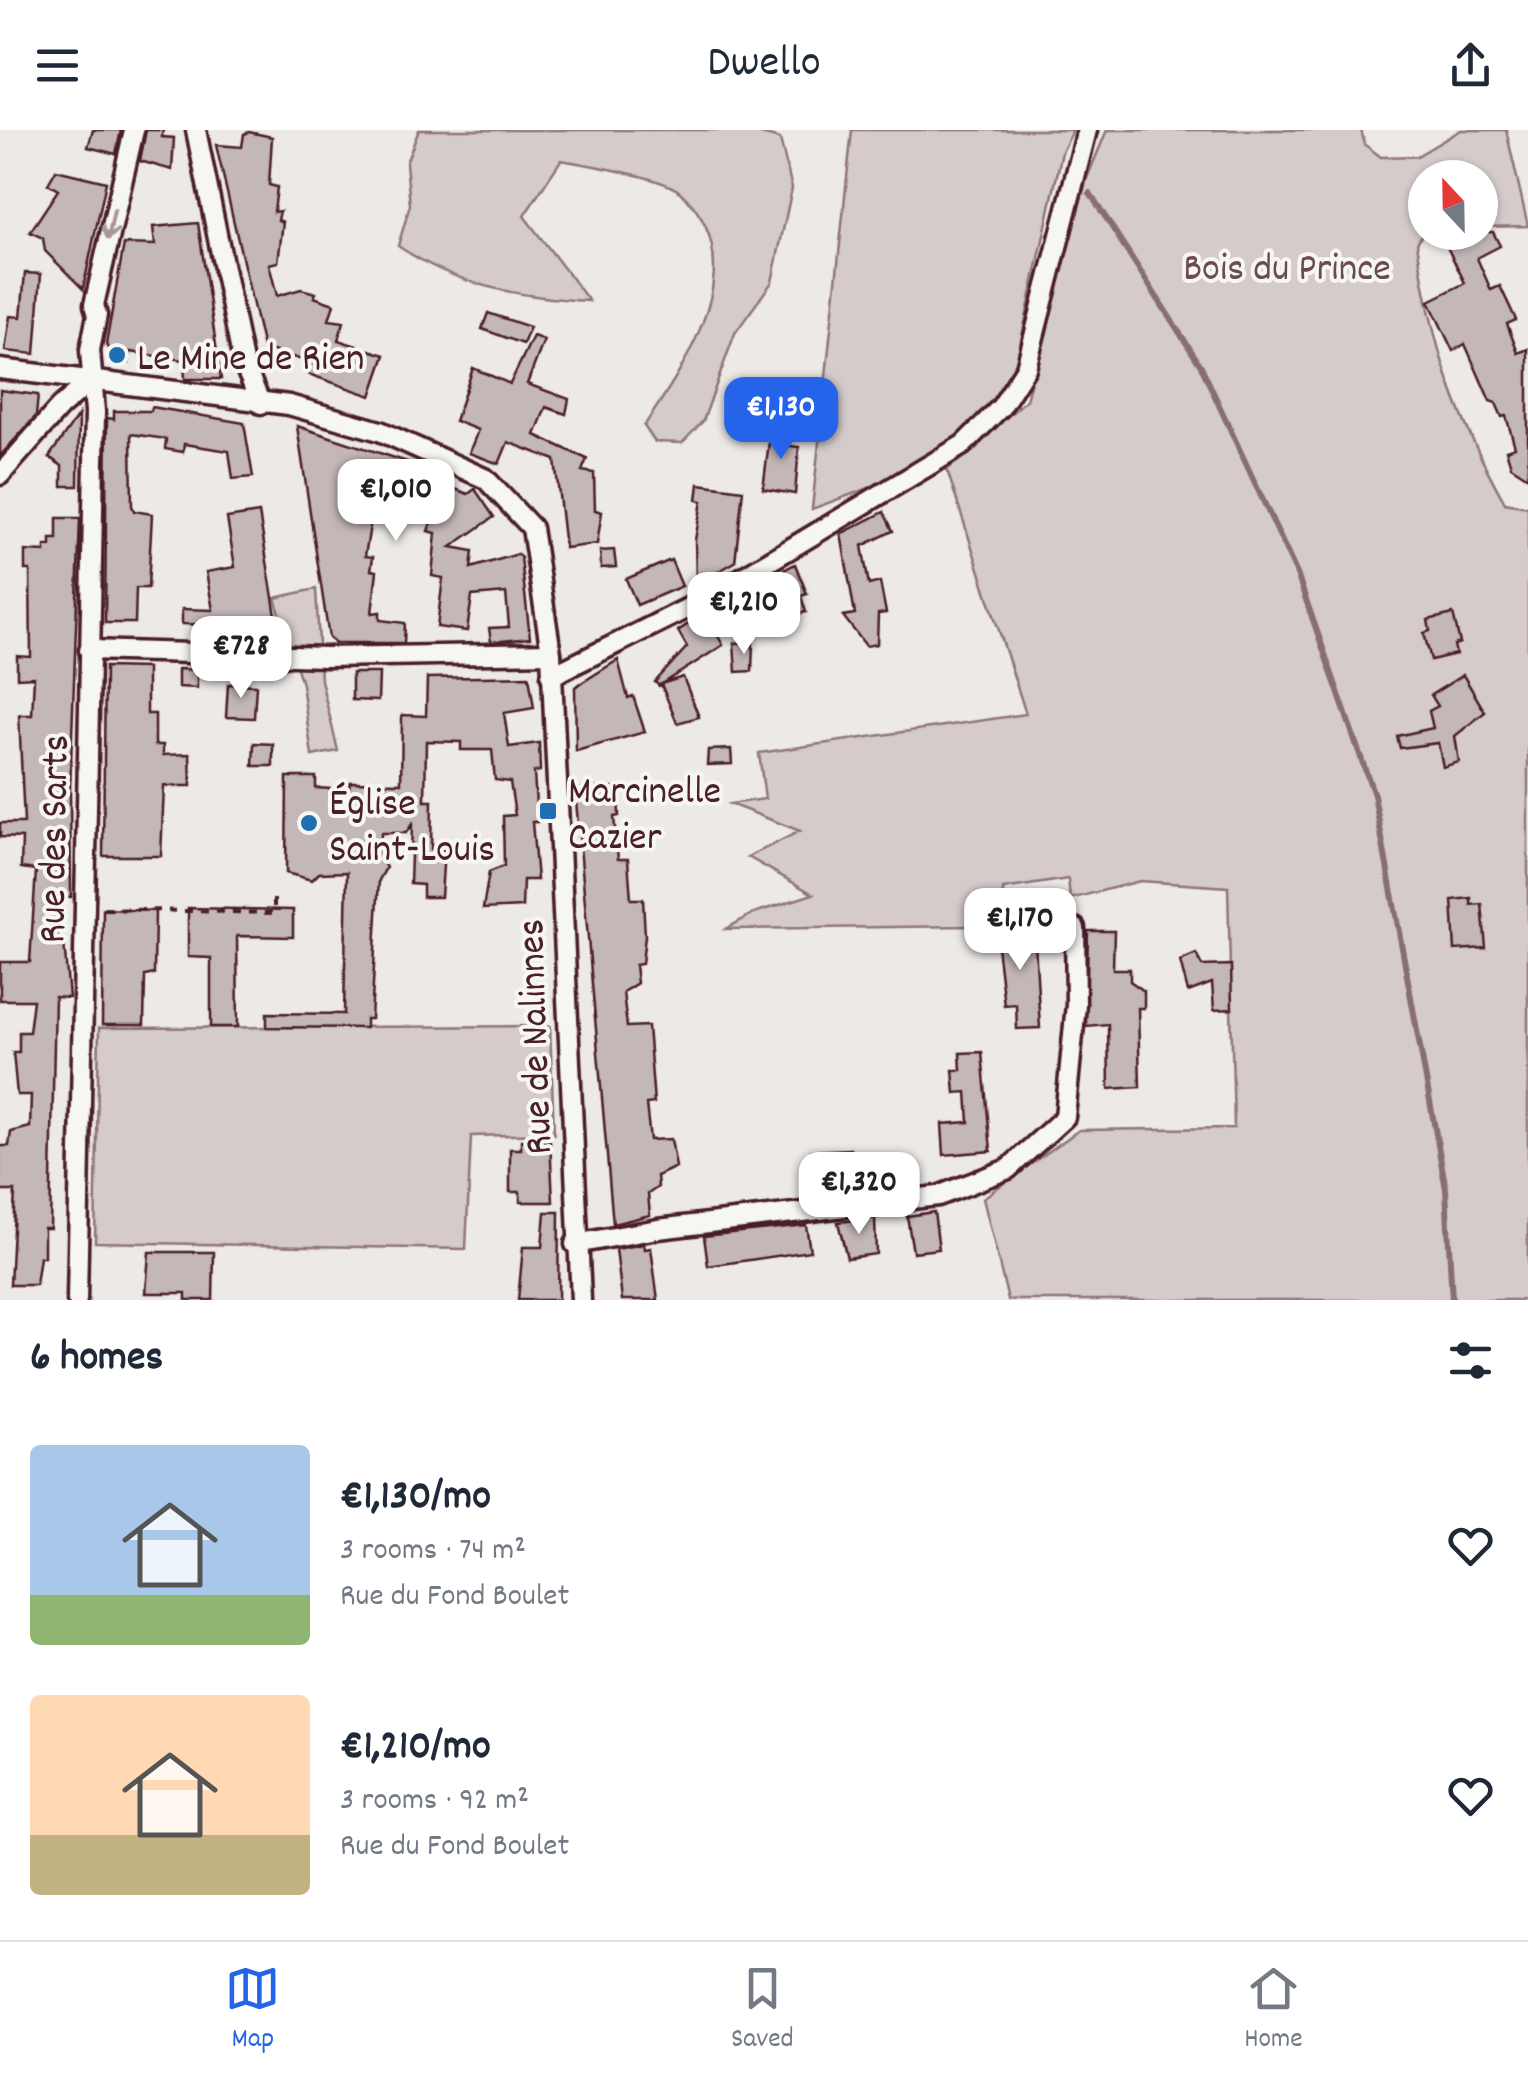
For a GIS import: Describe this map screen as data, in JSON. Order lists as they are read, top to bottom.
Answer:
{
  "streets": {
    "street": ["Rue des Sarts", "Rue de Nalinnes"]
  },
  "crossings": [
    ["Rue des Sarts", "Rue de Nalinnes"]
  ],
  "parks": ["Bois du Prince"],
  "places": {
    "other": ["Le Mine de Rien", "Église Saint-Louis"],
    "transit": ["Marcinelle Cazier"]
  },
  "north": "top",
  "page": {
    "header": "Dwello",
    "price": [
      "€1,130",
      "€1,010",
      "€1,210",
      "€728",
      "€1,170",
      "€1,320"
    ],
    "heading": "6 homes",
    "list": [
      {
        "name": "€1,130/mo",
        "note": "3 rooms · 74 m² · Rue du Fond Boulet"
      },
      {
        "name": "€1,210/mo",
        "note": "3 rooms · 92 m² · Rue du Fond Boulet"
      }
    ],
    "tabs": ["Map", "Saved", "Home"]
  }
}
